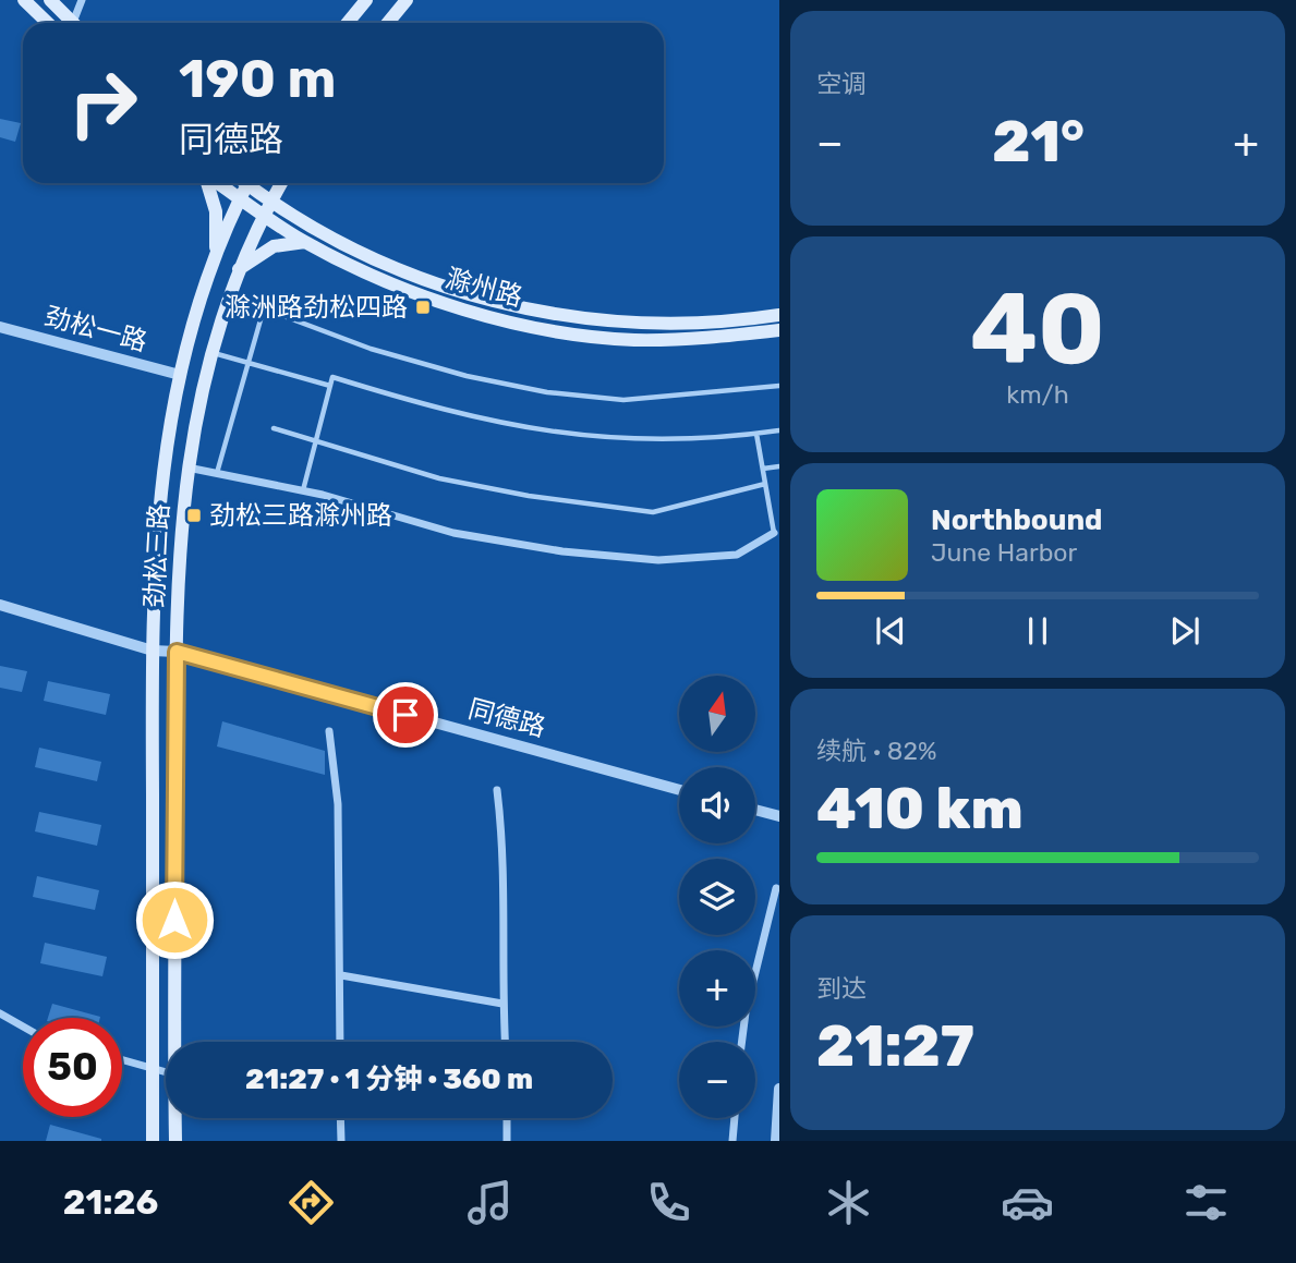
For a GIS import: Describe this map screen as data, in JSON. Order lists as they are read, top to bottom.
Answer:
{
  "streets": {
    "main road": ["滁州路", "劲松三路"],
    "street": ["劲松一路", "同德路"]
  },
  "crossings": [
    ["滁州路", "劲松三路"],
    ["劲松一路", "劲松三路"],
    ["劲松三路", "同德路"]
  ],
  "places": {
    "transit": ["滁洲路劲松四路", "劲松三路滁州路"]
  },
  "north": "top",
  "page": {
    "tile": [
      "空调",
      ["40", "km/h"],
      ["续航 · 82%", "410 km"],
      ["到达", "21:27"]
    ],
    "turn": ["190 m", "同德路"],
    "heat": ["−", "21°", "+"],
    "song": ["Northbound", "June Harbor"],
    "map_buttons": ["+", "−"],
    "limit": "50",
    "trip": "21:27 · 1 分钟 · 360 m",
    "tabs": "21:26"
  }
}
